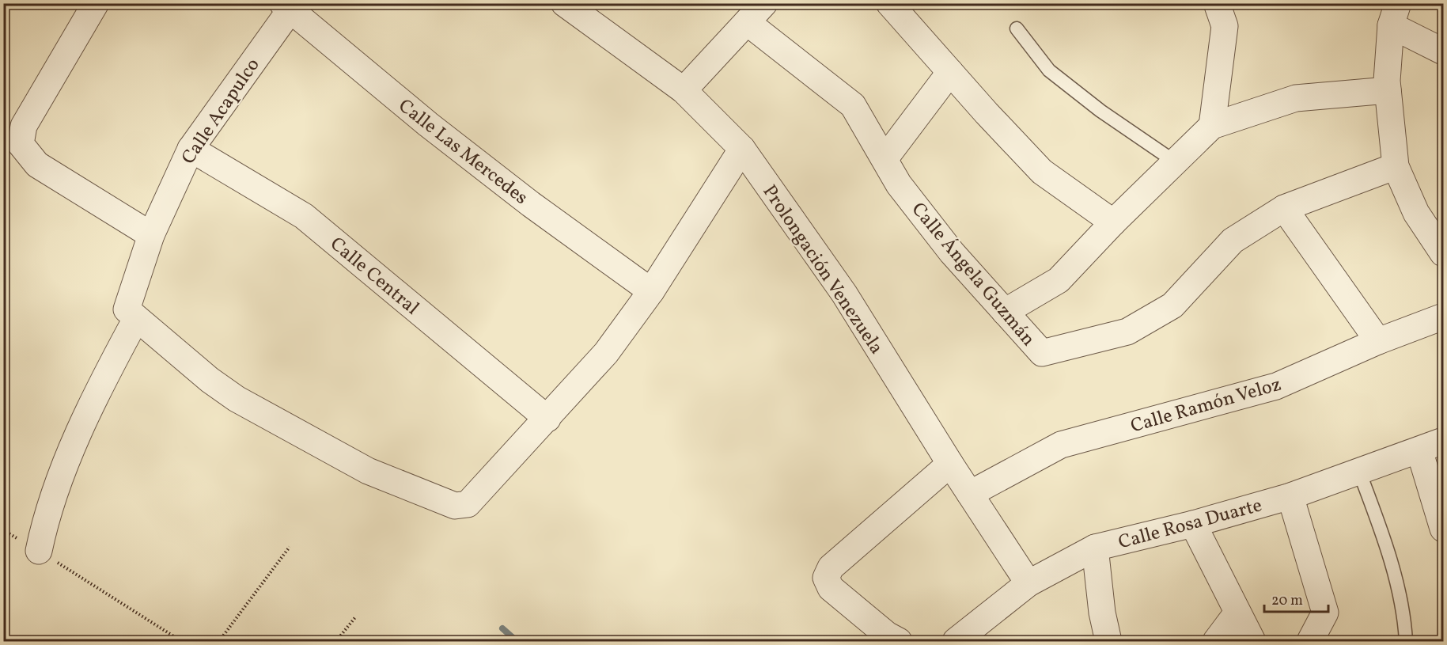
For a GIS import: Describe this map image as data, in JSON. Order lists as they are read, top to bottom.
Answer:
{
  "streets": {
    "street": [
      "Calle Acapulco",
      "Calle Las Mercedes",
      "Prolongación Venezuela",
      "Calle Ángela Guzmán",
      "Calle Central",
      "Calle Ramón Veloz",
      "Calle Rosa Duarte"
    ]
  },
  "crossings": [
    ["Calle Acapulco", "Calle Las Mercedes"],
    ["Calle Acapulco", "Calle Central"],
    ["Prolongación Venezuela", "Calle Ramón Veloz"],
    ["Prolongación Venezuela", "Calle Rosa Duarte"]
  ],
  "scale_bar": "20 m"
}
